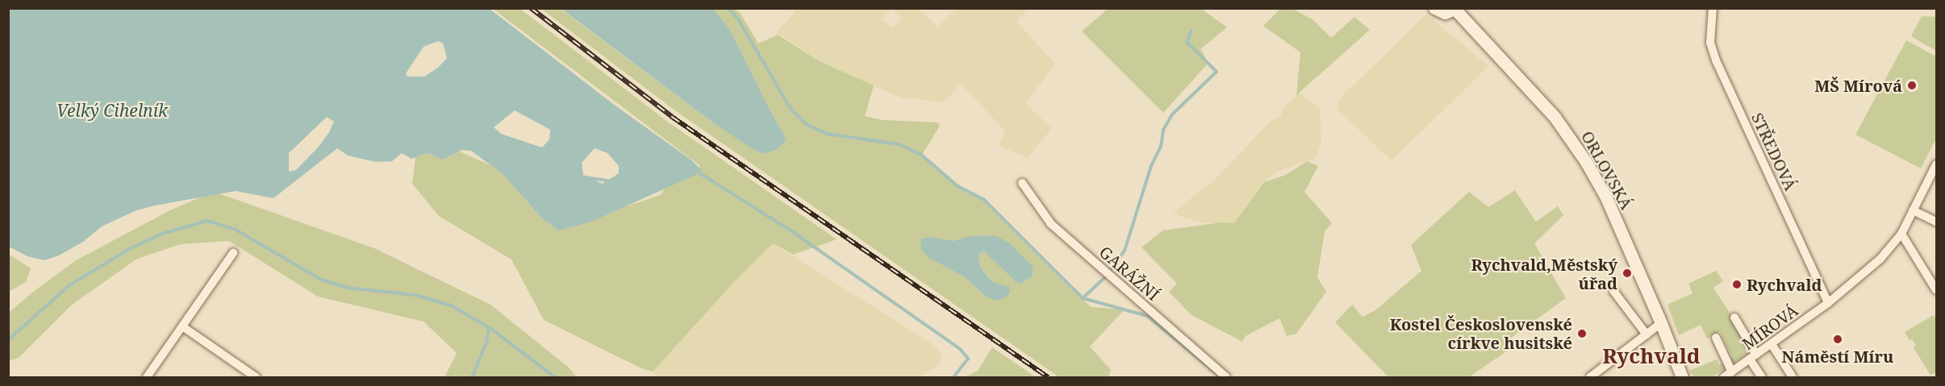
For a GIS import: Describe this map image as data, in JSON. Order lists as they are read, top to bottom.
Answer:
{
  "streets": {
    "main road": ["ORLOVSKÁ"],
    "street": ["STŘEDOVÁ", "GARÁŽNÍ", "MÍROVÁ"]
  },
  "crossings": [
    ["STŘEDOVÁ", "MÍROVÁ"]
  ],
  "districts": ["Rychvald"],
  "water": ["Velký Cihelník"],
  "places": [
    "MŠ Mírová",
    "Rychvald,Městský úřad",
    "Rychvald",
    "Kostel Československé církve husitské",
    "Náměstí Míru"
  ]
}
